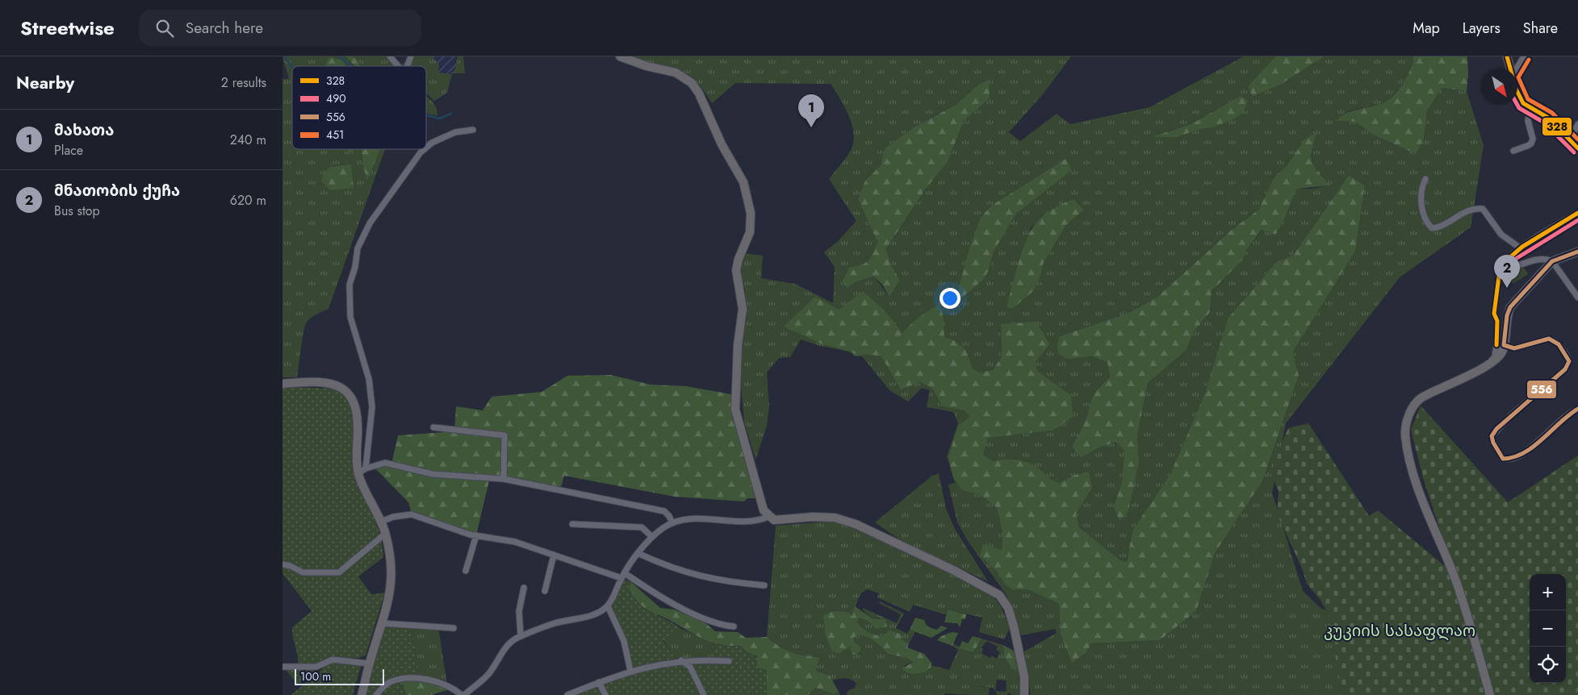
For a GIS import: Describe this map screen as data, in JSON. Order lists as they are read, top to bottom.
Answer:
{
  "parks": ["კუკიის სასაფლაო"],
  "lines": [
    "transit line 328",
    "transit line 451",
    "transit line 490",
    "transit line 556"
  ],
  "legend": [
    "328",
    "490",
    "556",
    "451"
  ],
  "scale_bar": "100 m",
  "north": "bottom right",
  "page": {
    "header": "Streetwise",
    "search": "Search here",
    "nav": ["Map", "Layers", "Share"],
    "heading": ["Nearby", "2 results"],
    "pins": ["1", "2"],
    "list": [
      {
        "mark": "1",
        "name": "მახათა",
        "note": "Place",
        "value": "240 m"
      },
      {
        "mark": "2",
        "name": "მნათობის ქუჩა",
        "note": "Bus stop",
        "value": "620 m"
      }
    ],
    "map_buttons": ["+", "−"],
    "scale": "100 m"
  }
}
